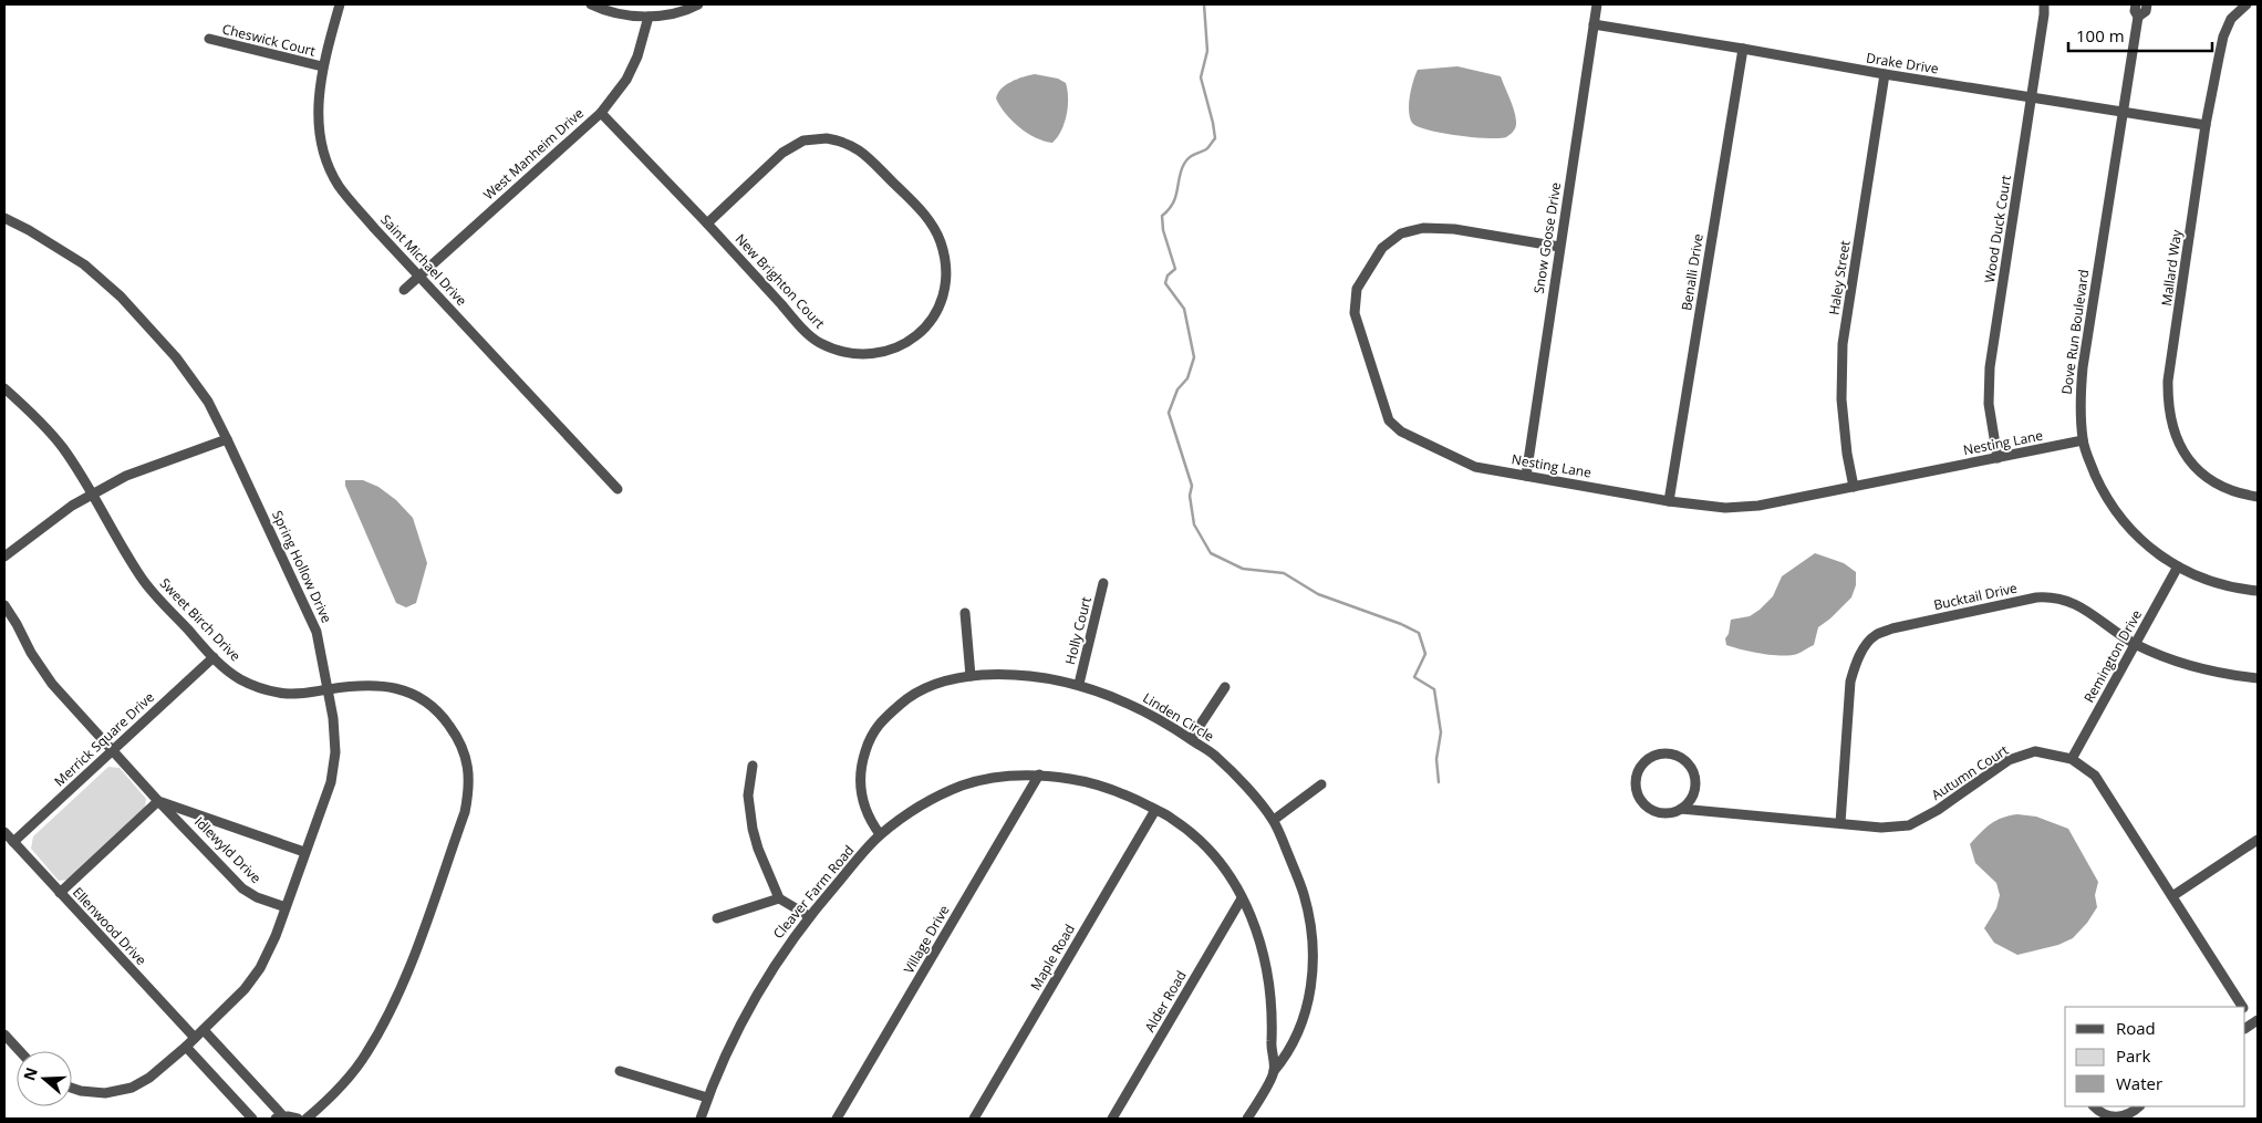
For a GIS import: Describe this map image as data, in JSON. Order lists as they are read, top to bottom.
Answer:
{
  "streets": {
    "street": [
      "Cheswick Court",
      "Drake Drive",
      "West Manheim Drive",
      "Wood Duck Court",
      "Snow Goose Drive",
      "Saint Michael Drive",
      "Mallard Way",
      "Benalli Drive",
      "Haley Street",
      "New Brighton Court",
      "Dove Run Boulevard",
      "Nesting Lane",
      "Spring Hollow Drive",
      "Bucktail Drive",
      "Sweet Birch Drive",
      "Holly Court",
      "Remington Drive",
      "Linden Circle",
      "Merrick Square Drive",
      "Autumn Court",
      "Idlewyld Drive",
      "Cleaver Farm Road",
      "Ellenwood Drive",
      "Village Drive",
      "Maple Road",
      "Alder Road"
    ]
  },
  "crossings": [
    ["Cheswick Court", "Saint Michael Drive"],
    ["Drake Drive", "Wood Duck Court"],
    ["Drake Drive", "Snow Goose Drive"],
    ["Drake Drive", "Mallard Way"],
    ["Drake Drive", "Benalli Drive"],
    ["Drake Drive", "Haley Street"],
    ["Drake Drive", "Dove Run Boulevard"],
    ["West Manheim Drive", "Saint Michael Drive"],
    ["West Manheim Drive", "New Brighton Court"],
    ["Wood Duck Court", "Nesting Lane"],
    ["Snow Goose Drive", "Nesting Lane"],
    ["Benalli Drive", "Nesting Lane"],
    ["Haley Street", "Nesting Lane"],
    ["Dove Run Boulevard", "Nesting Lane"],
    ["Dove Run Boulevard", "Remington Drive"],
    ["Spring Hollow Drive", "Sweet Birch Drive"],
    ["Spring Hollow Drive", "Idlewyld Drive"],
    ["Spring Hollow Drive", "Ellenwood Drive"],
    ["Bucktail Drive", "Remington Drive"],
    ["Bucktail Drive", "Autumn Court"],
    ["Sweet Birch Drive", "Merrick Square Drive"],
    ["Holly Court", "Linden Circle"],
    ["Remington Drive", "Autumn Court"],
    ["Linden Circle", "Cleaver Farm Road"],
    ["Merrick Square Drive", "Idlewyld Drive"],
    ["Merrick Square Drive", "Ellenwood Drive"],
    ["Cleaver Farm Road", "Village Drive"],
    ["Cleaver Farm Road", "Maple Road"],
    ["Cleaver Farm Road", "Alder Road"]
  ],
  "legend": ["Road", "Park", "Water"],
  "scale_bar": "100 m",
  "north": "left"
}
